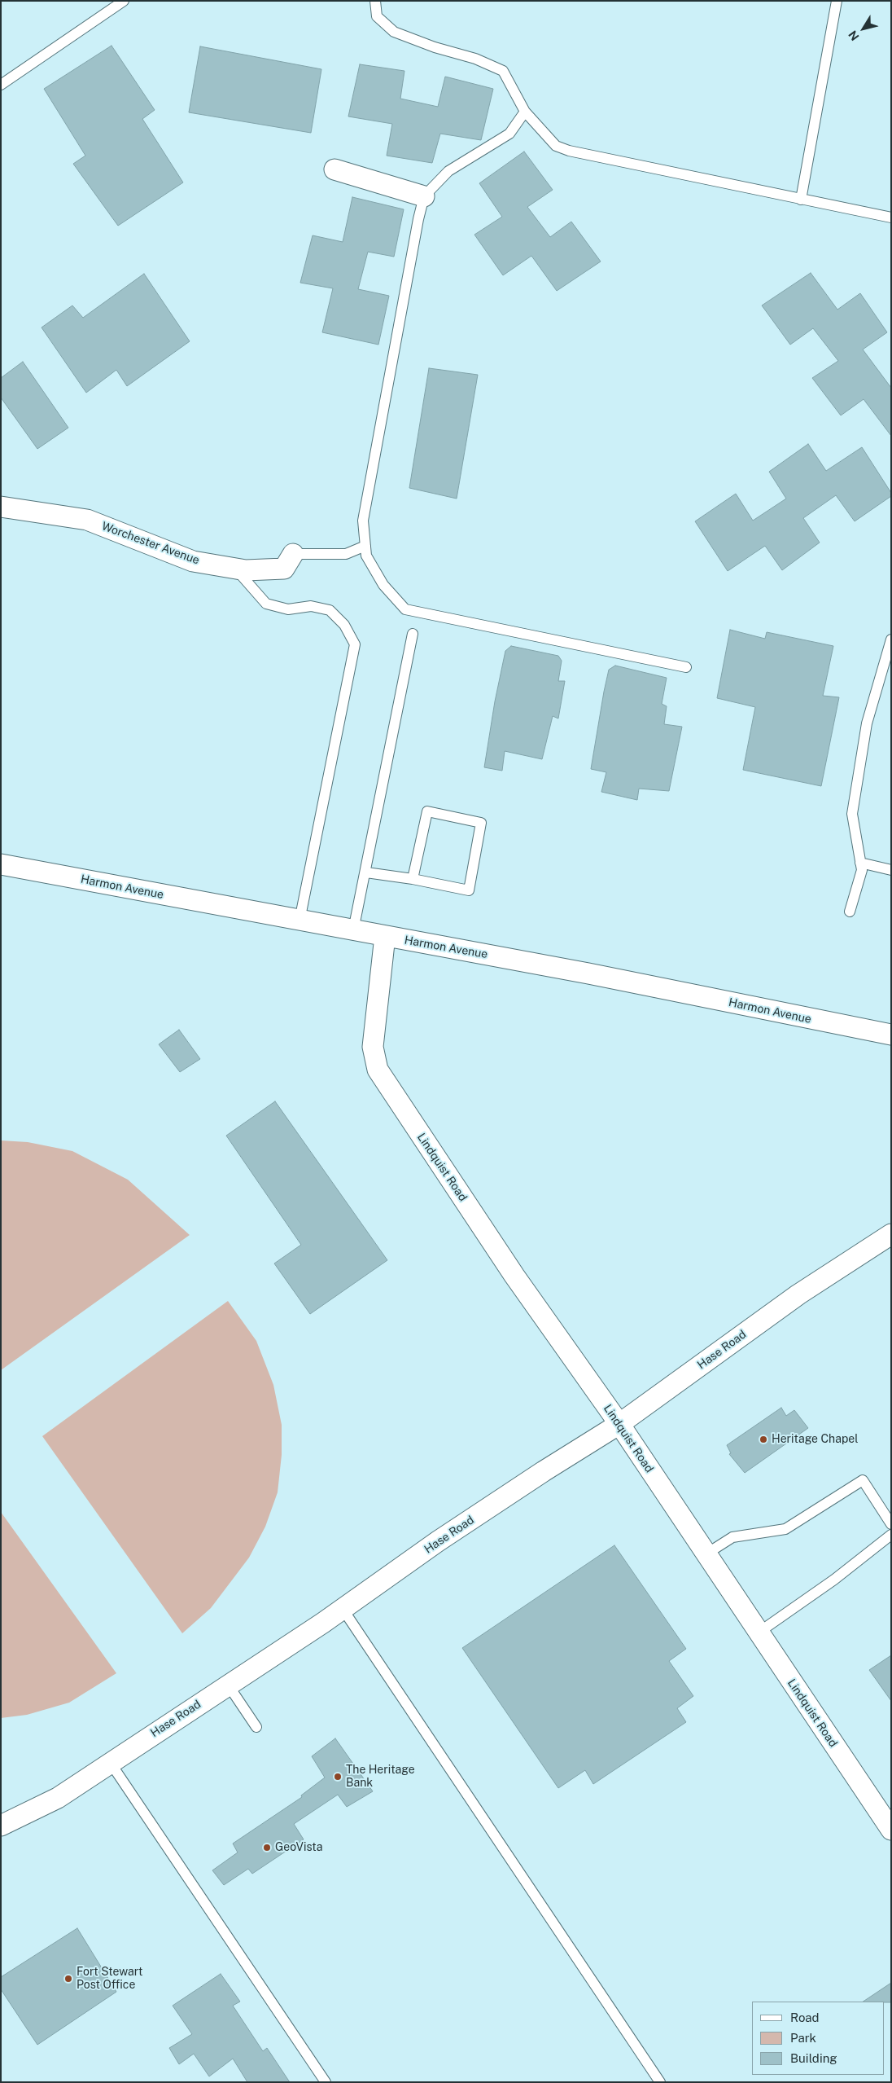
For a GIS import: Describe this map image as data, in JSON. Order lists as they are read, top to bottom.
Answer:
{
  "streets": {
    "street": [
      "Worchester Avenue",
      "Harmon Avenue",
      "Lindquist Road",
      "Hase Road"
    ]
  },
  "crossings": [
    ["Harmon Avenue", "Lindquist Road"],
    ["Lindquist Road", "Hase Road"]
  ],
  "places": [
    "Heritage Chapel",
    "The Heritage Bank",
    "GeoVista",
    "Fort Stewart Post Office"
  ],
  "legend": ["Road", "Park", "Building"],
  "north": "bottom left"
}
